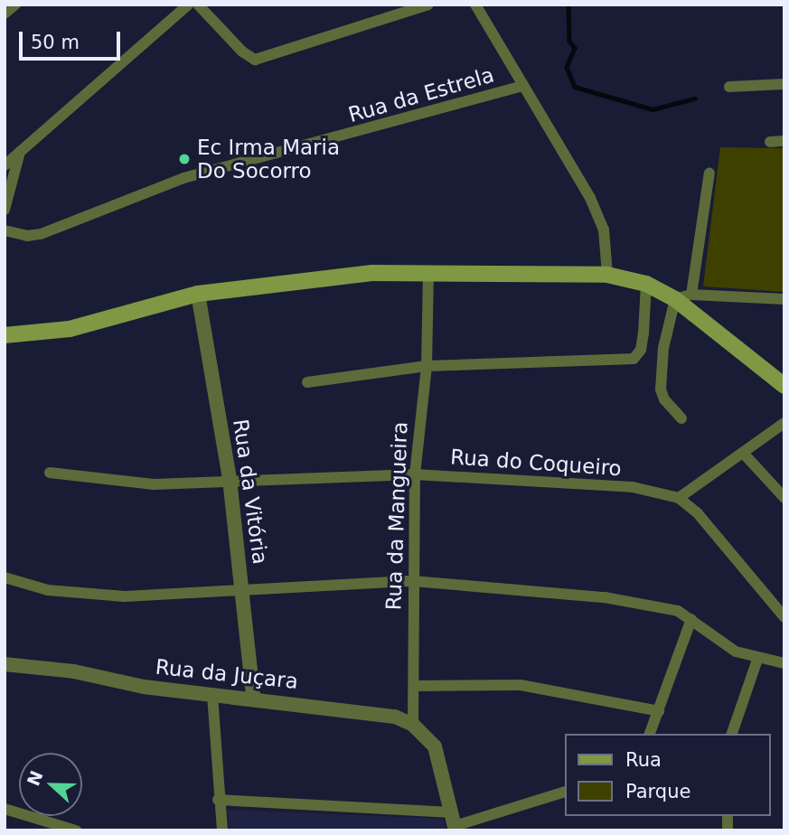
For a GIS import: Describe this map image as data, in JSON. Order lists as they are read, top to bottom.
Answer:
{
  "streets": {
    "street": [
      "Rua da Estrela",
      "Rua do Coqueiro",
      "Rua da Vitória",
      "Rua da Mangueira",
      "Rua da Juçara"
    ]
  },
  "crossings": [
    ["Rua do Coqueiro", "Rua da Vitória"],
    ["Rua do Coqueiro", "Rua da Mangueira"],
    ["Rua da Vitória", "Rua da Juçara"],
    ["Rua da Mangueira", "Rua da Juçara"]
  ],
  "places": ["Ec Irma Maria Do Socorro"],
  "legend": ["Rua", "Parque"],
  "scale_bar": "50 m",
  "north": "left"
}
